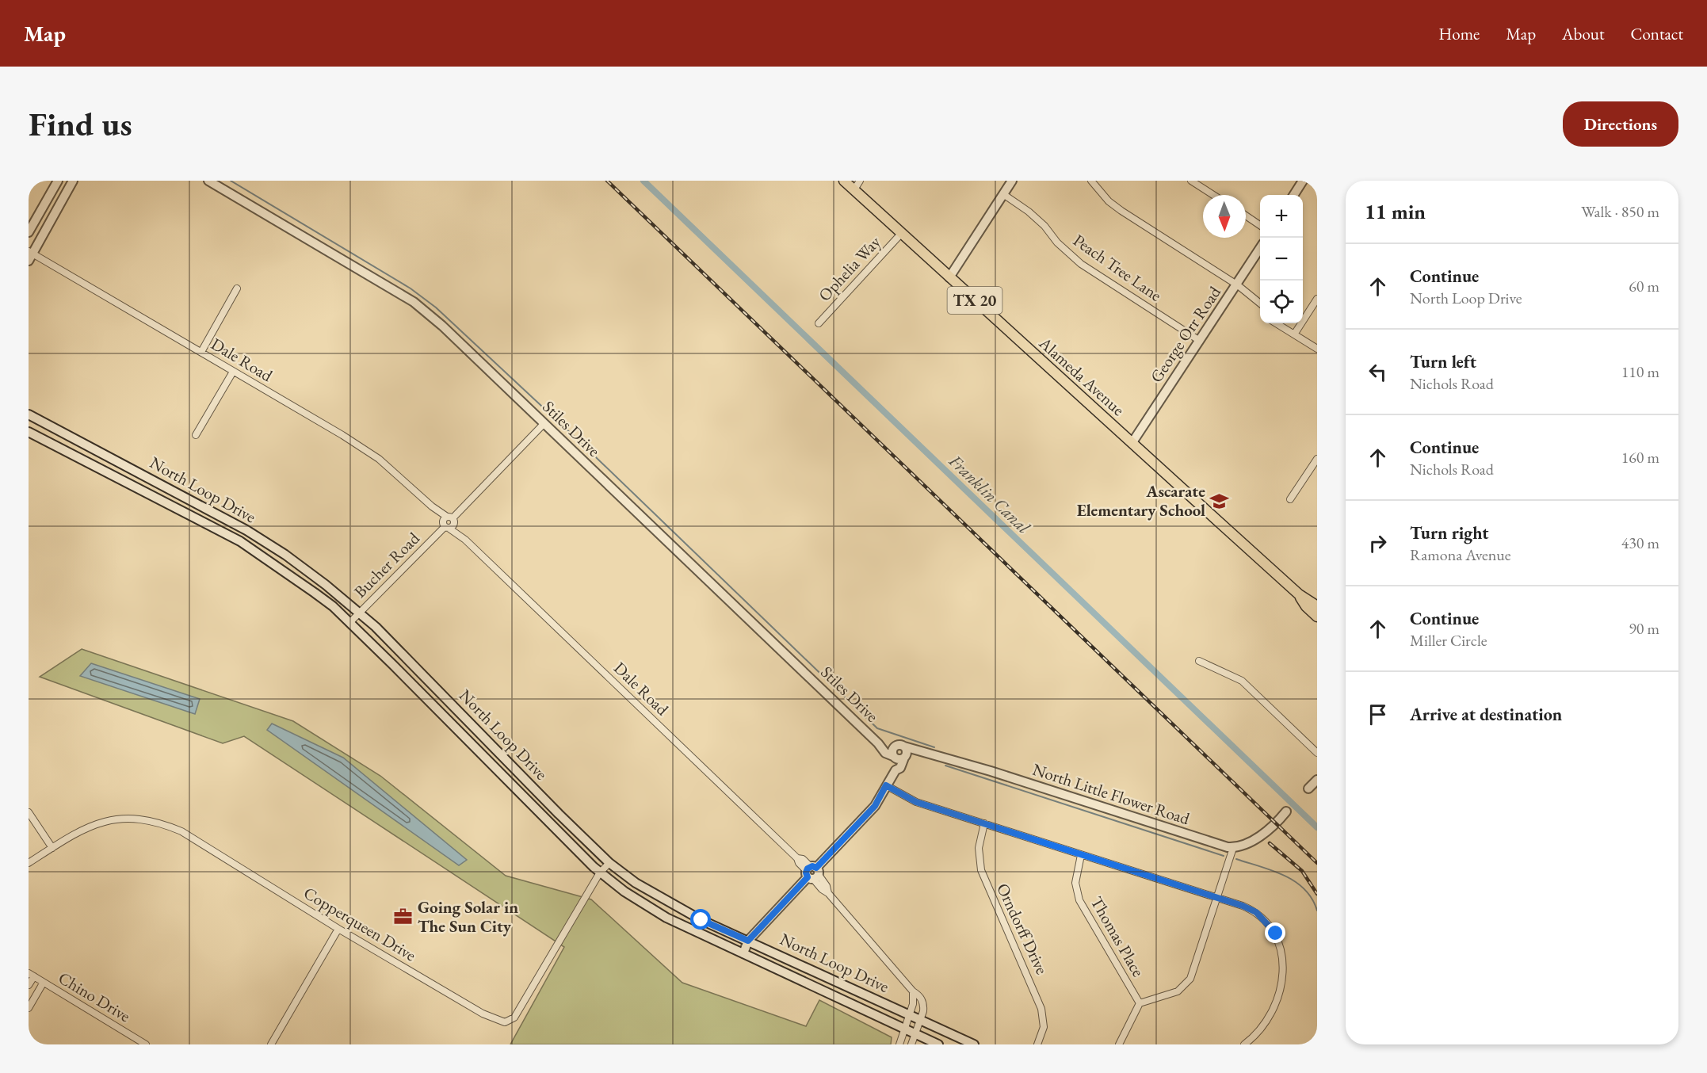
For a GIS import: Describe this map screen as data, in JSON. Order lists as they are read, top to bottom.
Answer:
{
  "streets": {
    "main road": [
      "TX 20",
      "George Orr Road",
      "Alameda Avenue",
      "Stiles Drive",
      "North Loop Drive",
      "North Little Flower Road"
    ],
    "street": [
      "Peach Tree Lane",
      "Ophelia Way",
      "Dale Road",
      "Bucher Road",
      "Copperqueen Drive",
      "Orndorff Drive",
      "Thomas Place",
      "Chino Drive"
    ]
  },
  "crossings": [
    ["Peach Tree Lane", "George Orr Road"],
    ["Ophelia Way", "Alameda Avenue"],
    ["George Orr Road", "Alameda Avenue"],
    ["Dale Road", "North Loop Drive"],
    ["Dale Road", "Bucher Road"],
    ["Stiles Drive", "Bucher Road"],
    ["Stiles Drive", "North Little Flower Road"],
    ["North Loop Drive", "Bucher Road"],
    ["North Loop Drive", "Copperqueen Drive"]
  ],
  "water": ["Franklin Canal"],
  "places": {
    "school or university": ["Ascarate Elementary School"],
    "office": ["Going Solar in The Sun City"]
  },
  "north": "bottom",
  "page": {
    "header": "Map",
    "nav": [
      "Home",
      "Map",
      "About",
      "Contact"
    ],
    "buttons": "Directions",
    "title": "Find us",
    "heading": ["11 min", "Walk · 850 m"],
    "map_buttons": ["+", "−"],
    "list": [
      ["Continue", "North Loop Drive", "60 m"],
      ["Turn left", "Nichols Road", "110 m"],
      ["Continue", "Nichols Road", "160 m"],
      ["Turn right", "Ramona Avenue", "430 m"],
      ["Continue", "Miller Circle", "90 m"],
      "Arrive at destination"
    ]
  }
}
